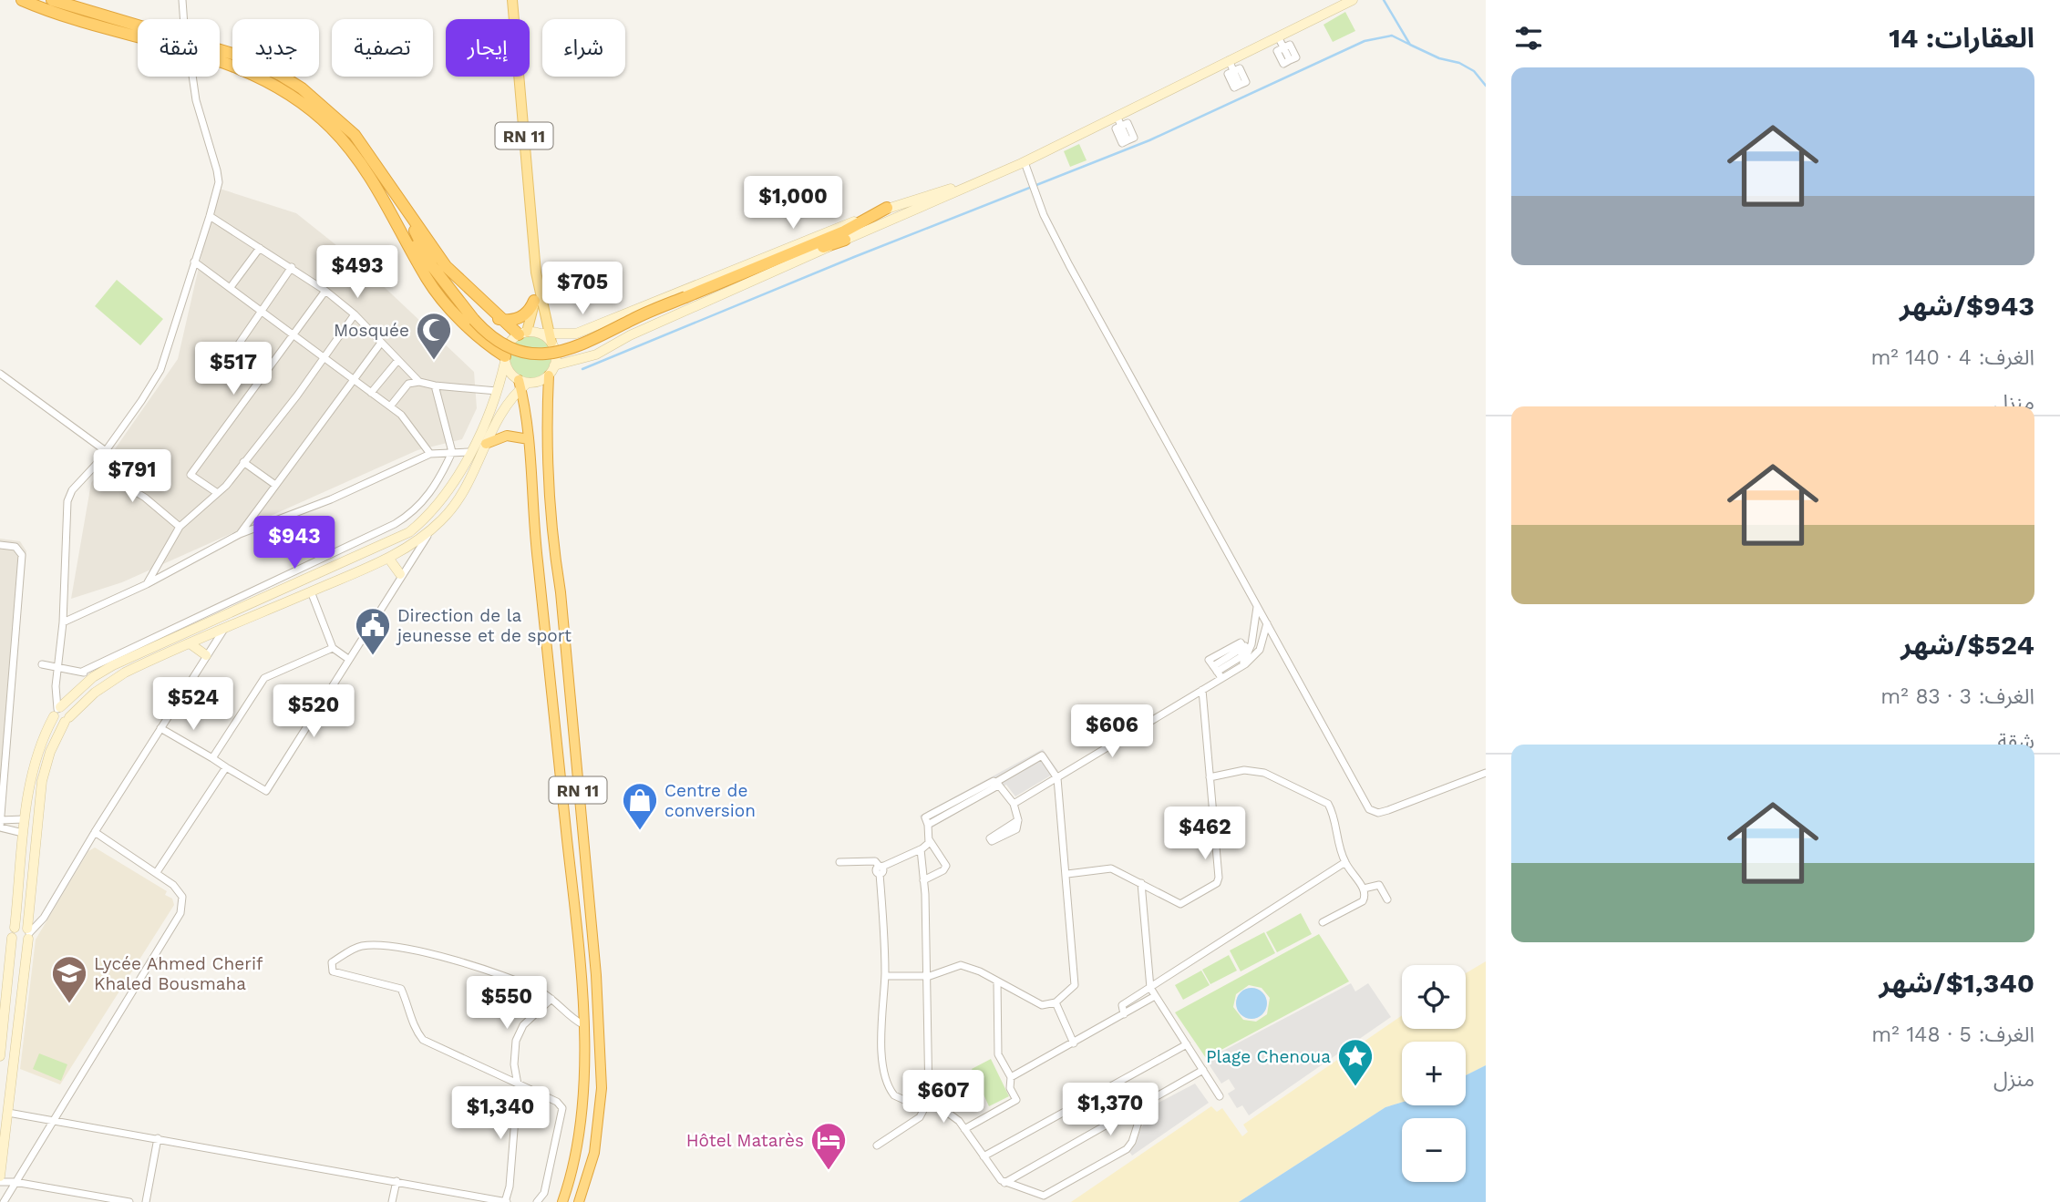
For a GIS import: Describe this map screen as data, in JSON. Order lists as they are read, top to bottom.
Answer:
{
  "streets": {
    "highway": ["RN 11"]
  },
  "places": {
    "mosque": ["Mosquée"],
    "public building": ["Direction de la jeunesse et de sport"],
    "shop": ["Centre de conversion"],
    "school or university": ["Lycée Ahmed Cherif Khaled Bousmaha"],
    "place": ["Plage Chenoua"],
    "hotel": ["Hôtel Matarès"]
  },
  "page": {
    "heading": "العقارات: 14",
    "chip": [
      "شراء",
      "إيجار",
      "تصفية",
      "جديد",
      "شقة"
    ],
    "list": [
      {
        "name": "$943/شهر",
        "note": "الغرف: 4 · 140 m² · منزل"
      },
      {
        "name": "$524/شهر",
        "note": "الغرف: 3 · 83 m² · شقة"
      },
      {
        "name": "$1,340/شهر",
        "note": "الغرف: 5 · 148 m² · منزل"
      }
    ],
    "price": [
      "$1,000",
      "$493",
      "$705",
      "$517",
      "$791",
      "$943",
      "$524",
      "$520",
      "$606",
      "$462",
      "$550",
      "$607",
      "$1,370",
      "$1,340"
    ],
    "map_buttons": ["+", "−"]
  }
}
